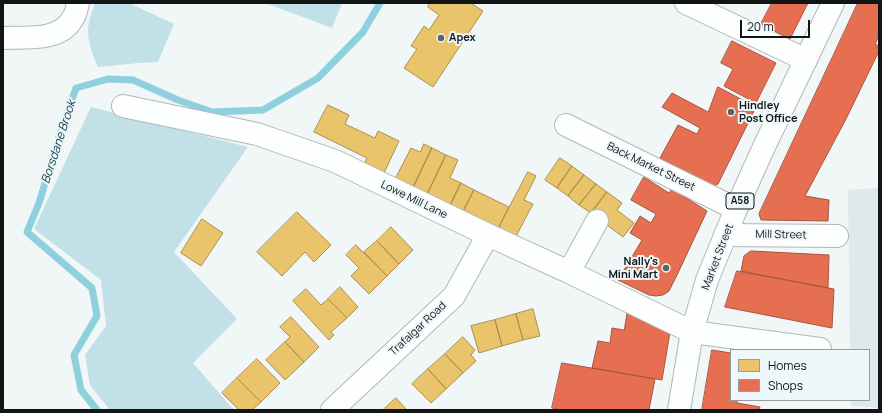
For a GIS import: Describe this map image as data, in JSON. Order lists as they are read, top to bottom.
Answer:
{
  "streets": {
    "main road": [
      "Back Market Street",
      "Lowe Mill Lane",
      "A58",
      "Mill Street",
      "Market Street",
      "Trafalgar Road"
    ]
  },
  "crossings": [
    ["Back Market Street", "Market Street"],
    ["Lowe Mill Lane", "Market Street"],
    ["Lowe Mill Lane", "Trafalgar Road"],
    ["Mill Street", "Market Street"]
  ],
  "water": ["Borsdane Brook"],
  "places": ["Apex", "Hindley Post Office", "Nally's Mini Mart"],
  "legend": ["Homes", "Shops"],
  "scale_bar": "20 m"
}
